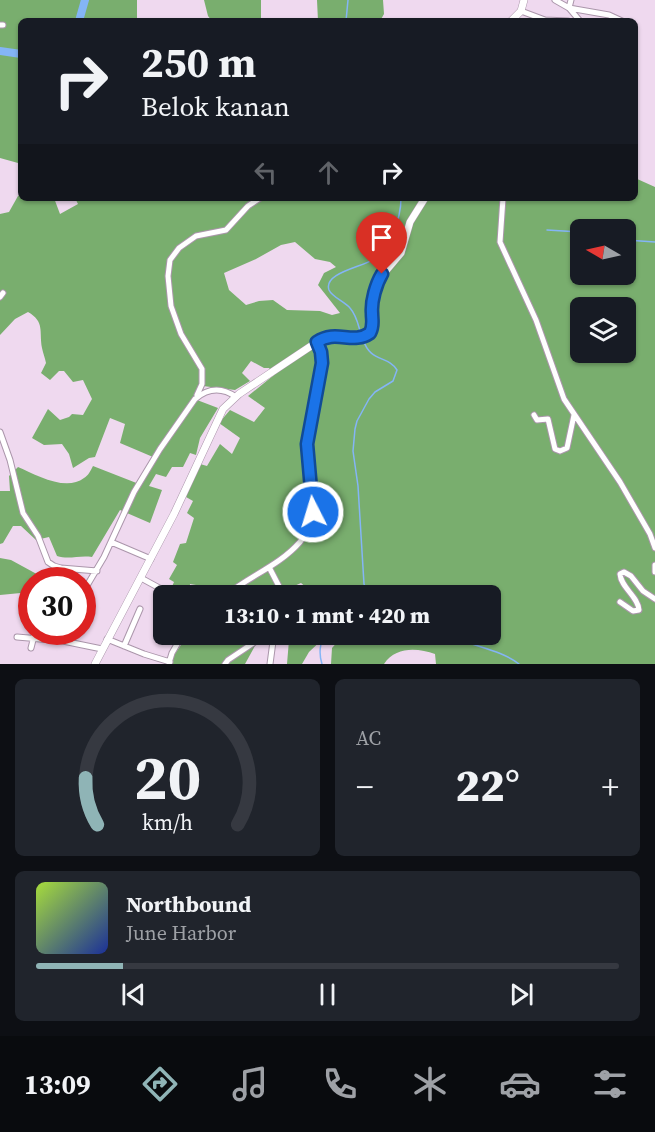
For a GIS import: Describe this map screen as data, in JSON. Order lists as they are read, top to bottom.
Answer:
{
  "north": "left",
  "page": {
    "turn": ["250 m", "Belok kanan"],
    "limit": "30",
    "trip": "13:10 · 1 mnt · 420 m",
    "tile": "AC",
    "heat": ["−", "22°", "+"],
    "song": ["Northbound", "June Harbor"],
    "tabs": "13:09",
    "gauge": ["20", "km/h"]
  }
}
